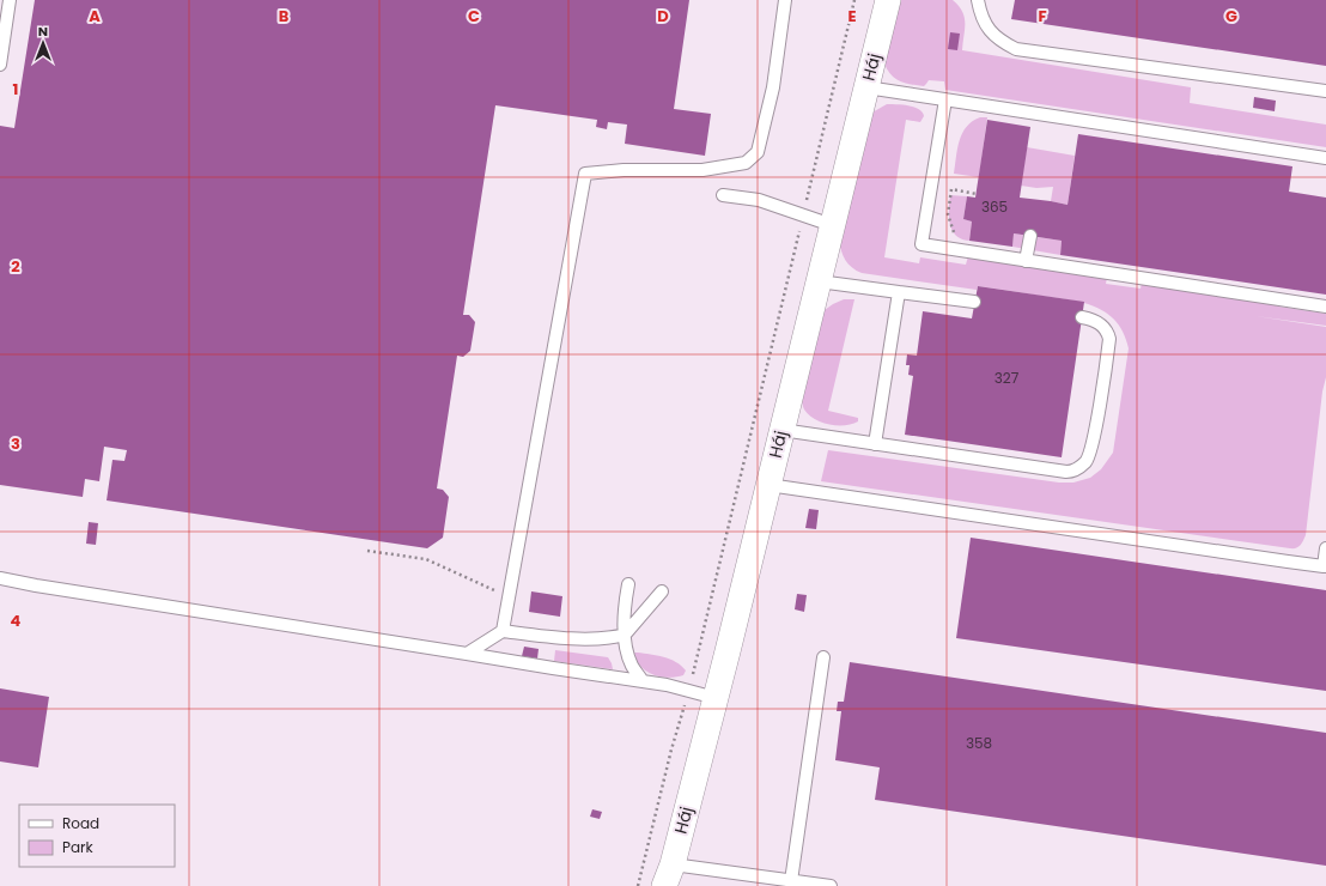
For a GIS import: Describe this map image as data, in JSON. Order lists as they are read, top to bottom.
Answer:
{
  "streets": {
    "street": ["Háj"]
  },
  "house_numbers": ["365", "327", "358"],
  "legend": ["Road", "Park"],
  "north": "top",
  "grid": {
    "columns": [
      "A",
      "B",
      "C",
      "D",
      "E",
      "F",
      "G"
    ],
    "rows": [
      "1",
      "2",
      "3",
      "4"
    ]
  }
}
